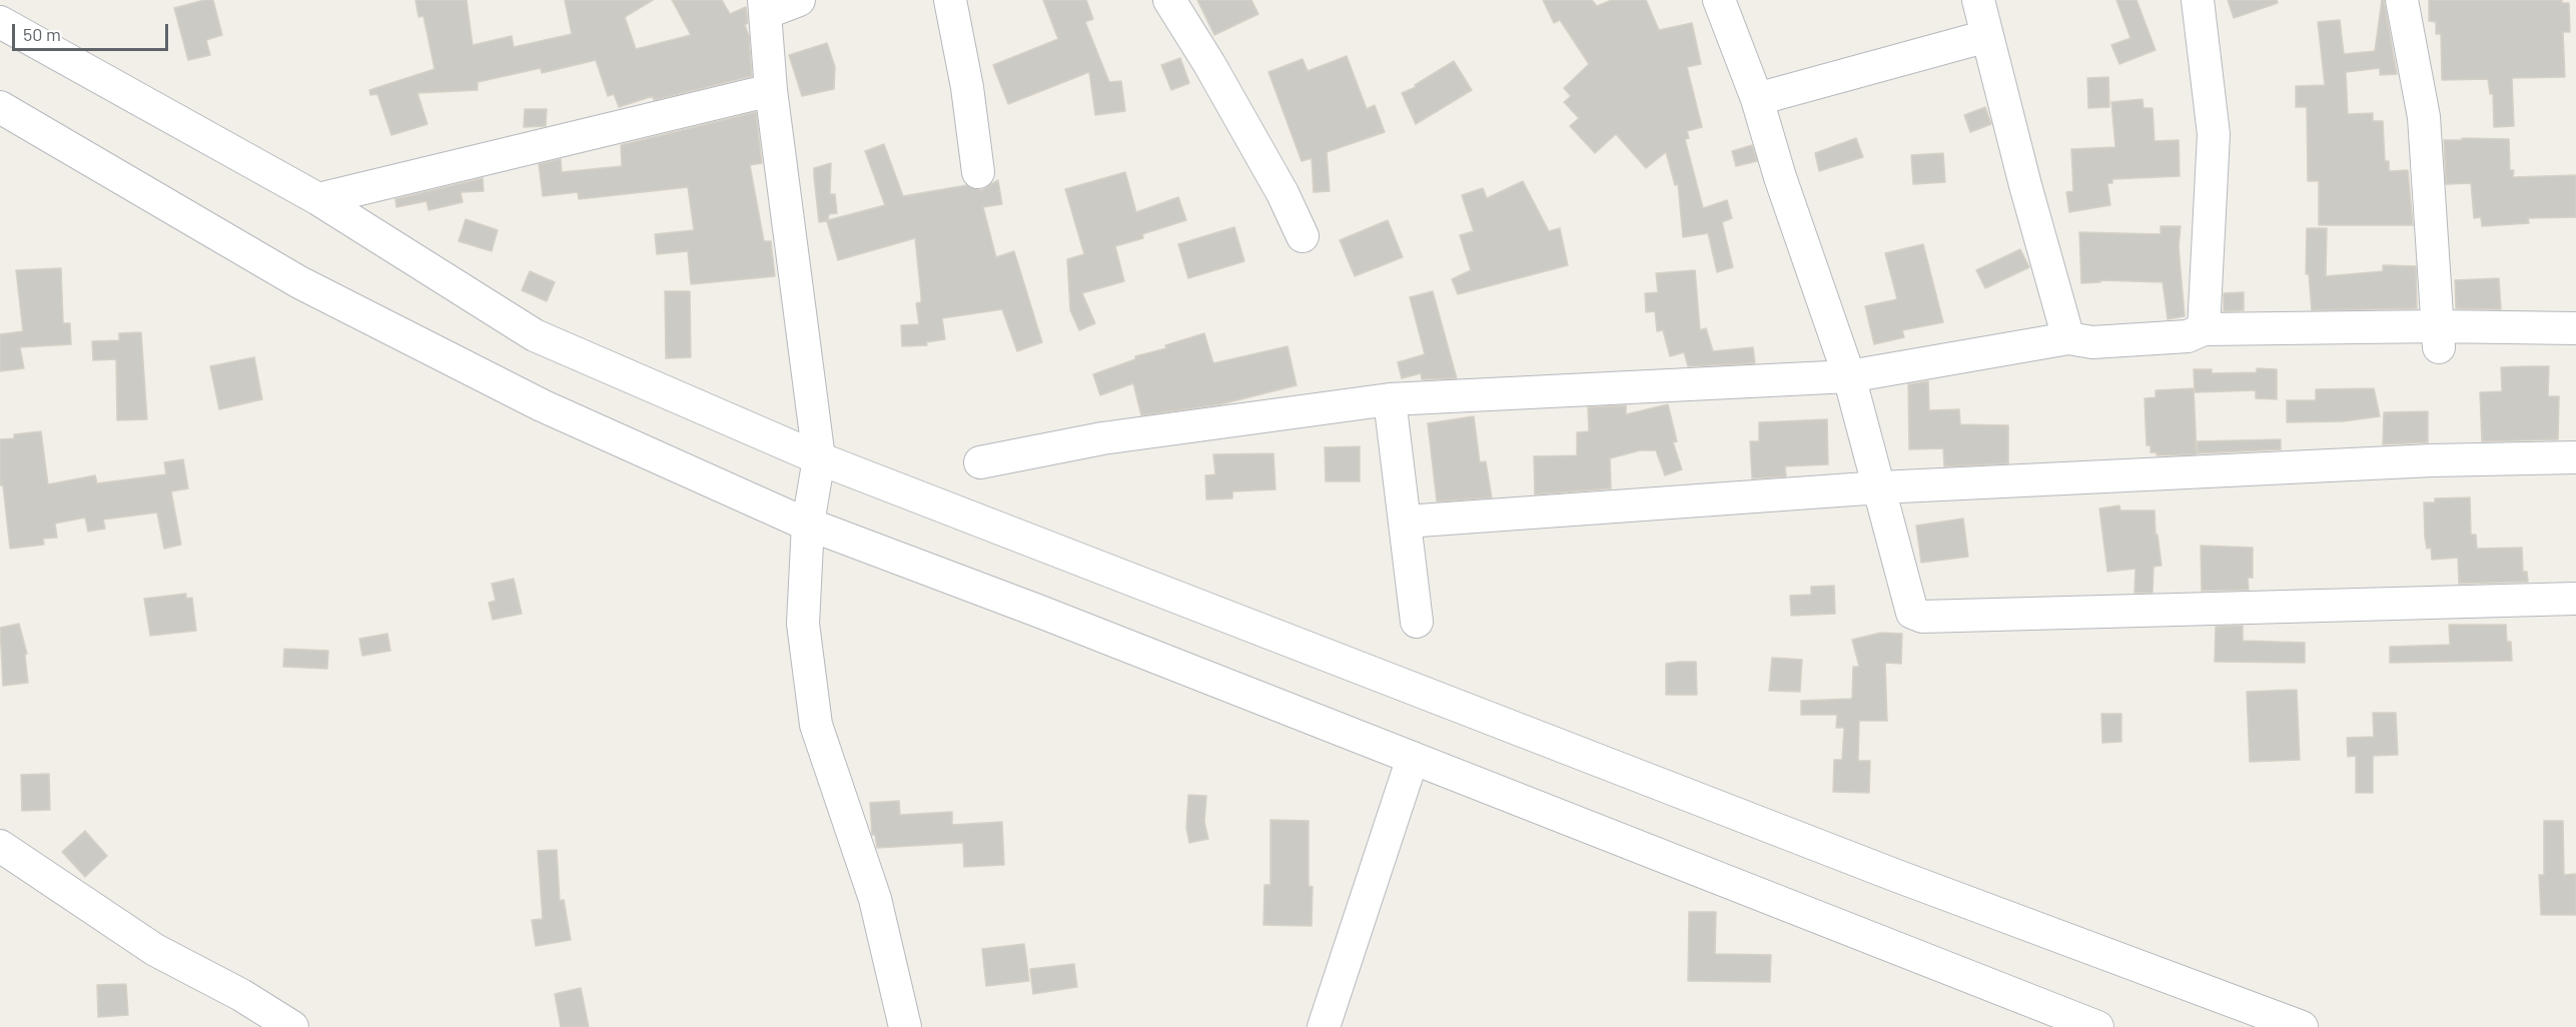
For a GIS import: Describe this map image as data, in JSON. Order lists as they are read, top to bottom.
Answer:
{
  "scale_bar": "50 m"
}
